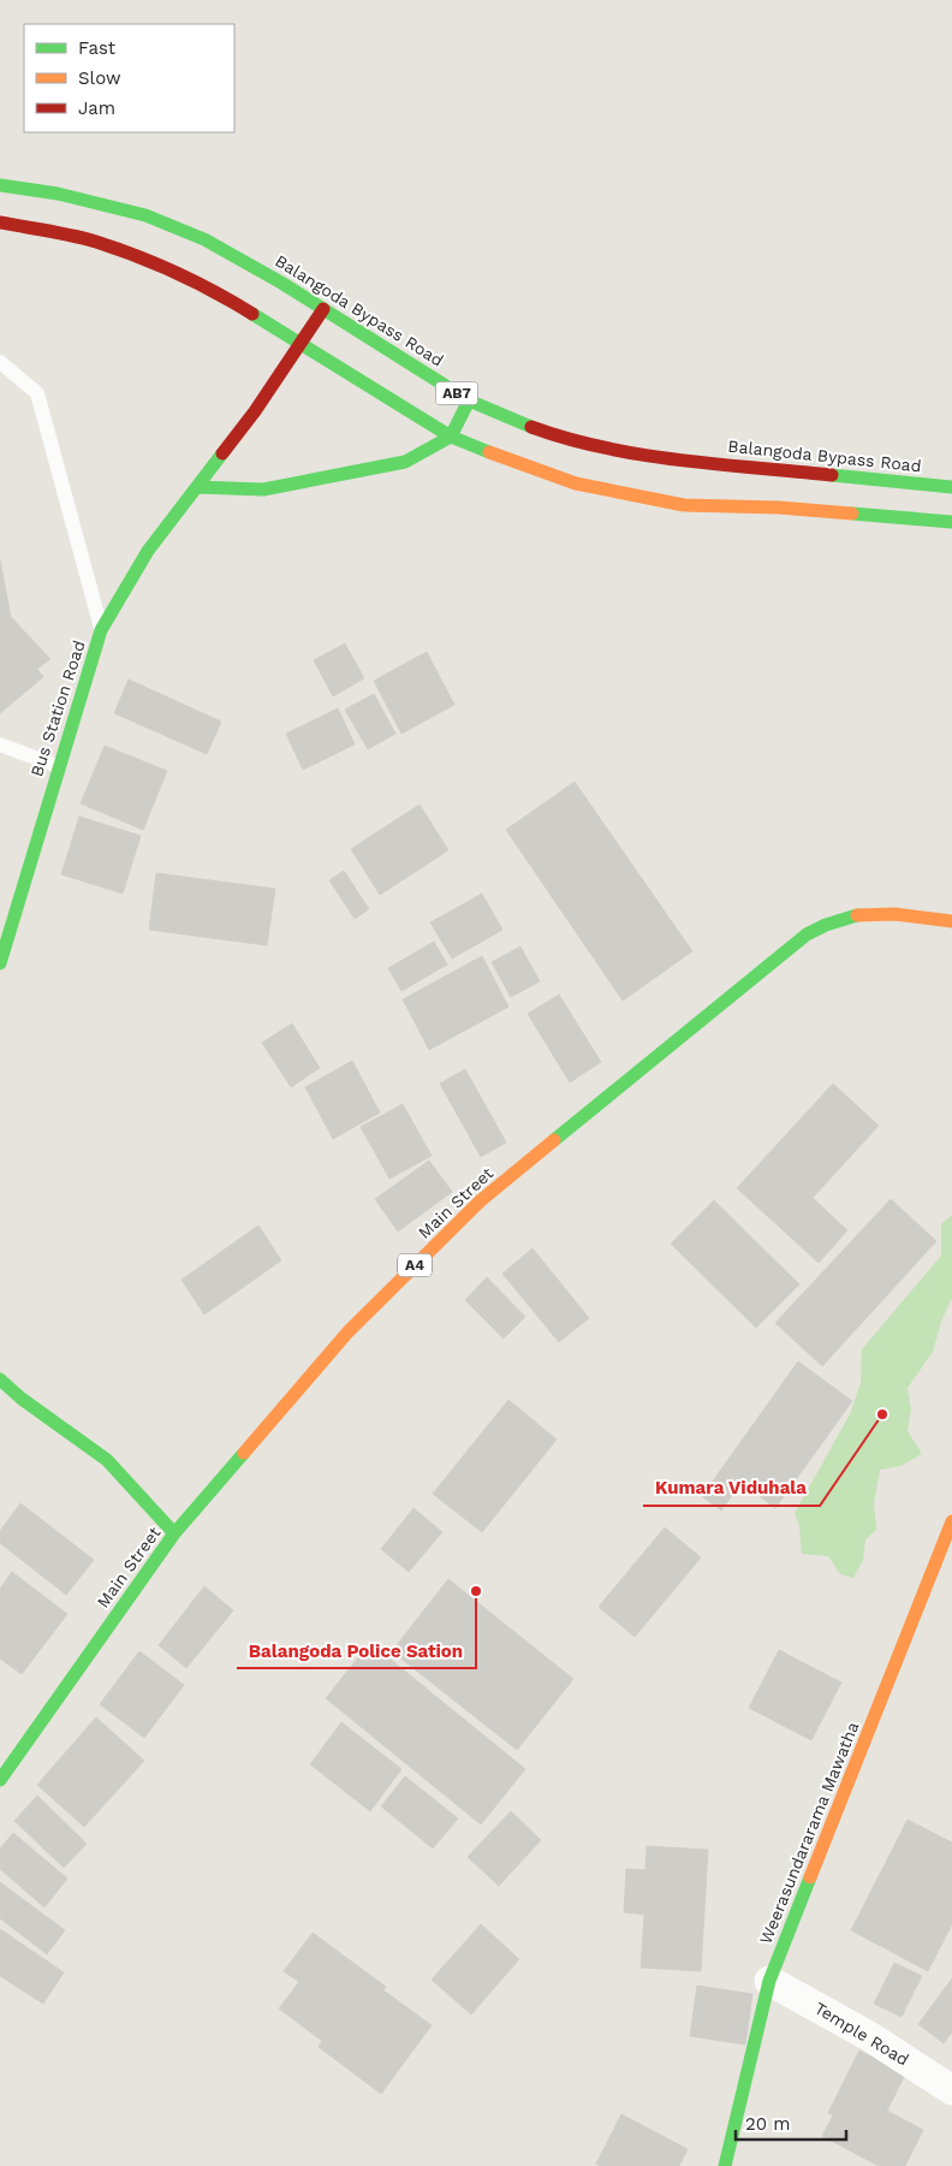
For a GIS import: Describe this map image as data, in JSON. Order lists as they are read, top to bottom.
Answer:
{
  "streets": {
    "main road": [
      "Balangoda Bypass Road",
      "AB7",
      "Bus Station Road",
      "Main Street",
      "A4",
      "Weerasundararama Mawatha"
    ],
    "street": ["Temple Road"]
  },
  "crossings": [
    ["Balangoda Bypass Road", "Bus Station Road"],
    ["AB7", "Bus Station Road"],
    ["Weerasundararama Mawatha", "Temple Road"]
  ],
  "places": ["Kumara Viduhala", "Balangoda Police Sation"],
  "legend": ["Fast", "Slow", "Jam"],
  "scale_bar": "20 m"
}
